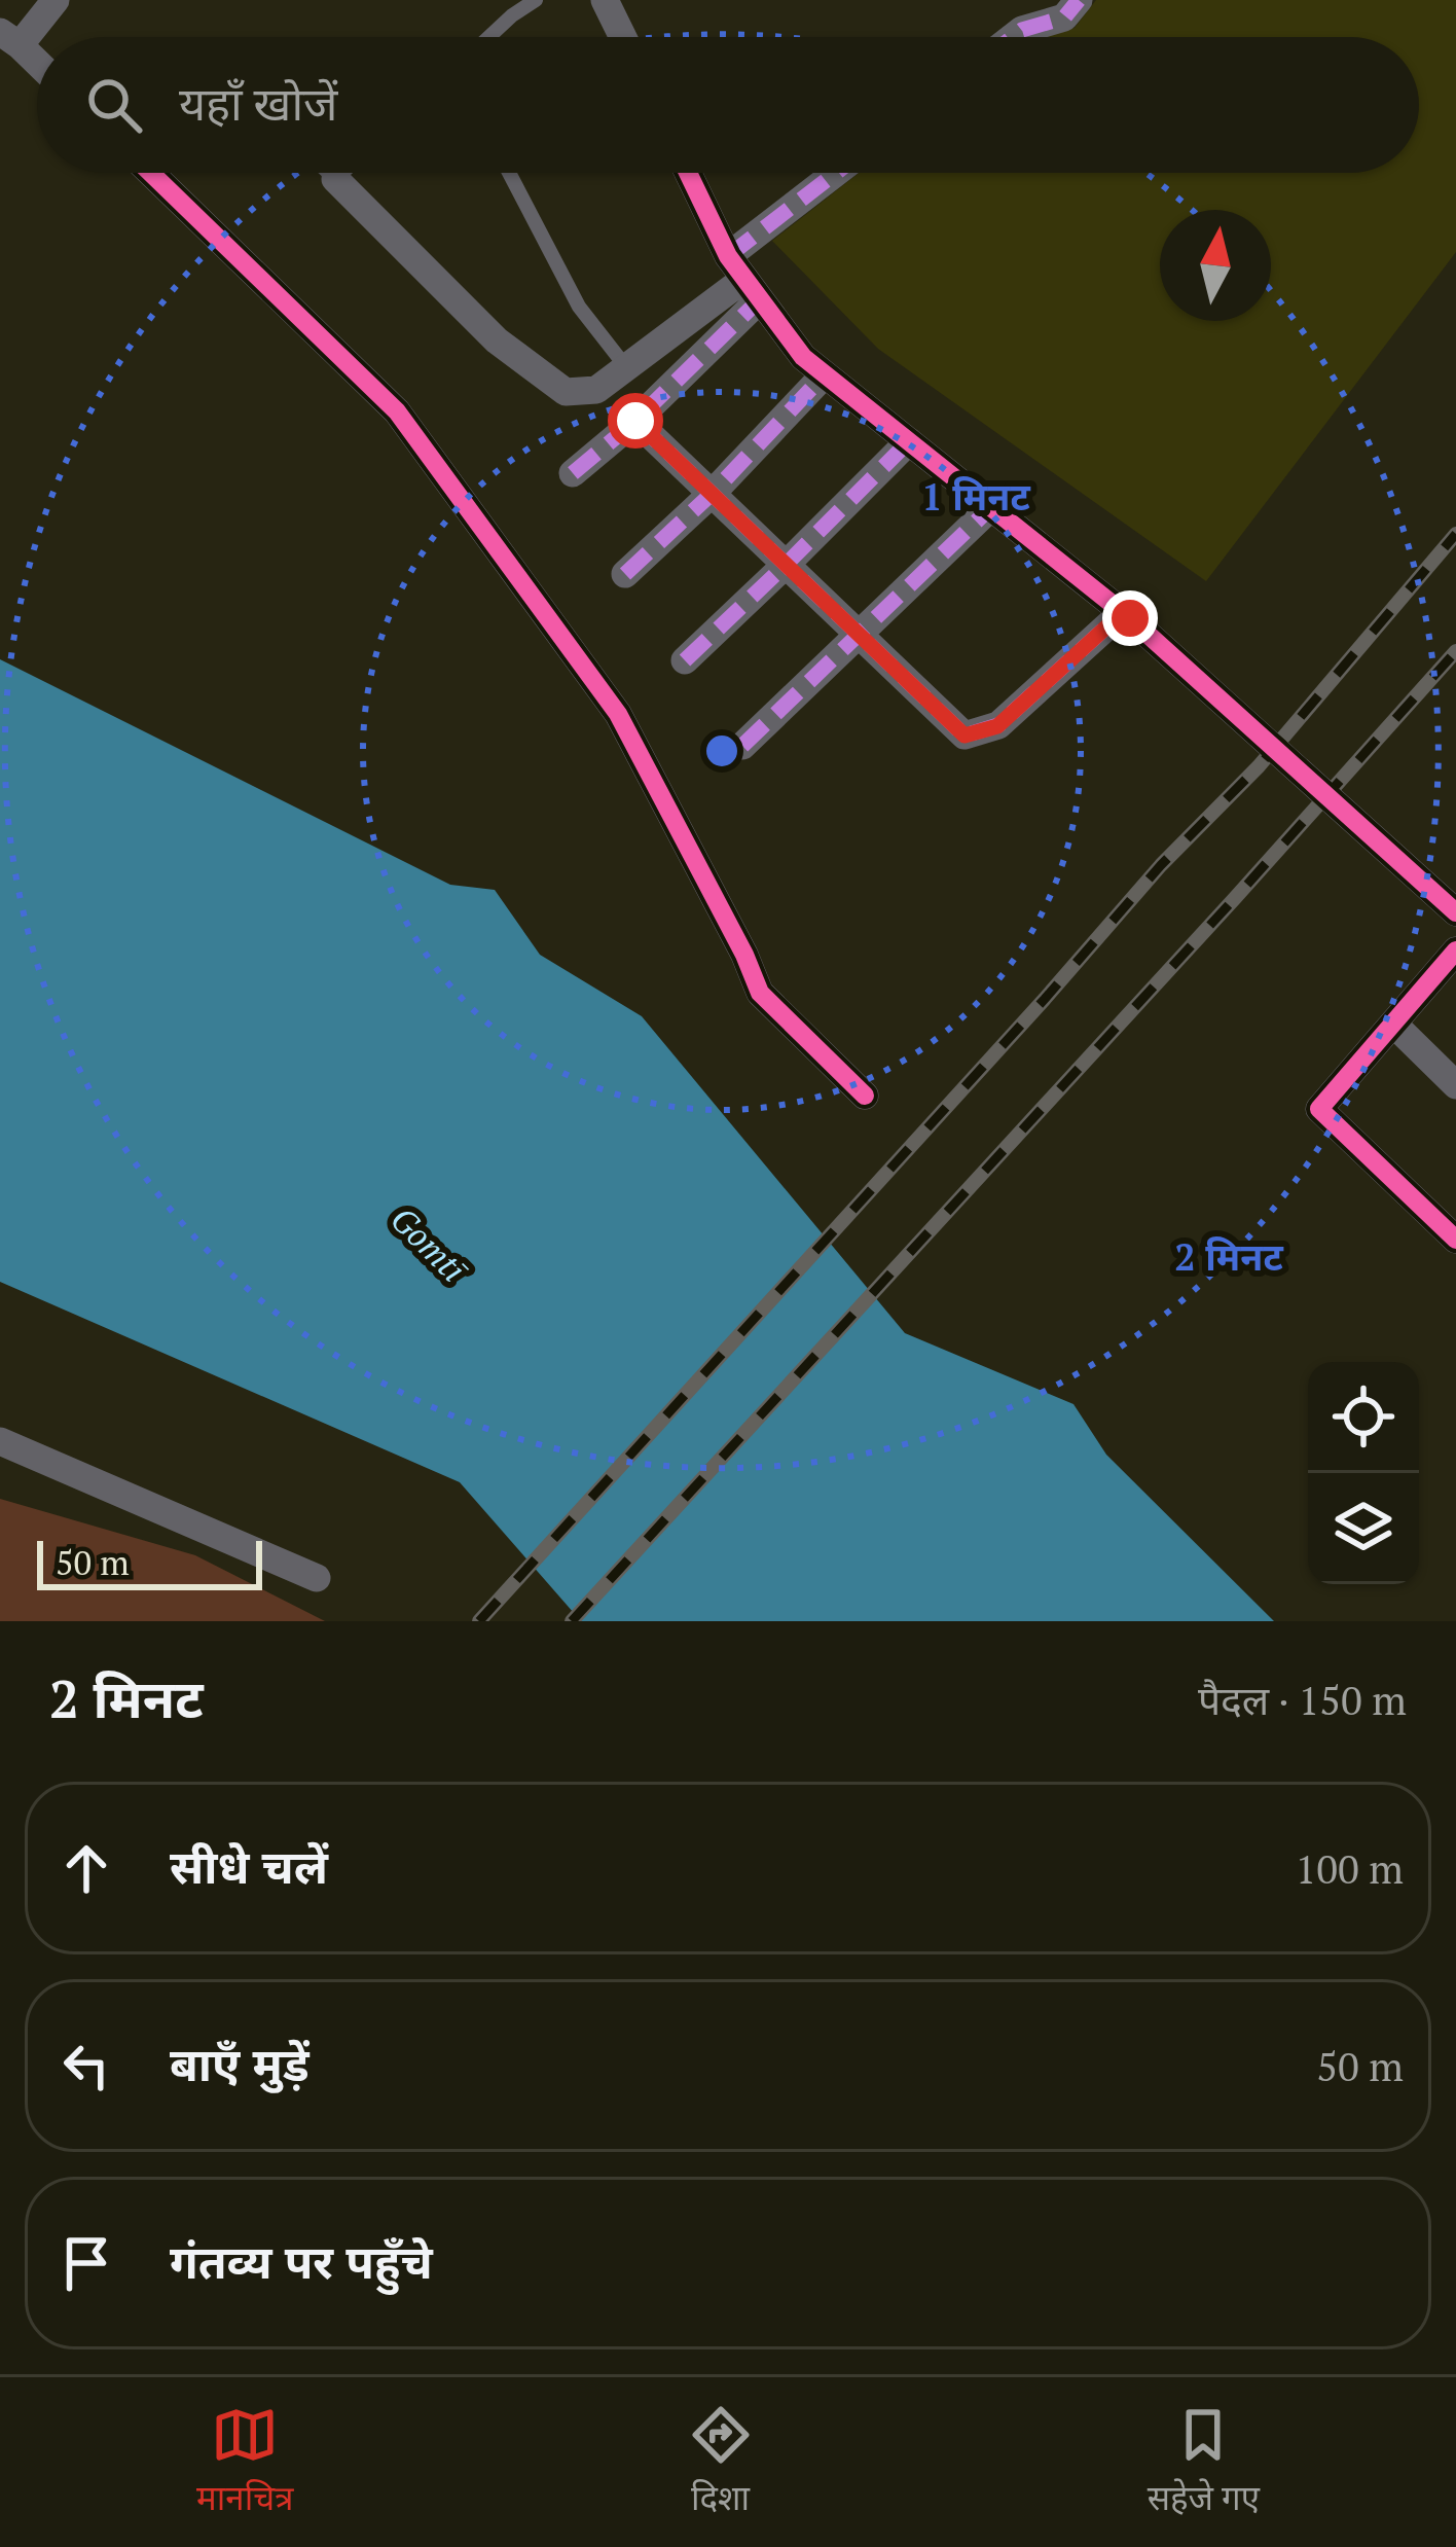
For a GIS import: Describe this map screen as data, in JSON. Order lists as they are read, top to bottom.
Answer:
{
  "water": ["Gomtī"],
  "scale_bar": "50 m",
  "north": "top",
  "page": {
    "search": "यहाँ खोजें",
    "scale": "50 m",
    "heading": ["2 मिनट", "पैदल · 150 m"],
    "list": [
      ["सीधे चलें", "100 m"],
      ["बाएँ मुड़ें", "50 m"],
      "गंतव्य पर पहुँचे"
    ],
    "nav": ["मानचित्र", "दिशा", "सहेजे गए"]
  },
  "rings": ["1 मिनट", "2 मिनट"]
}
